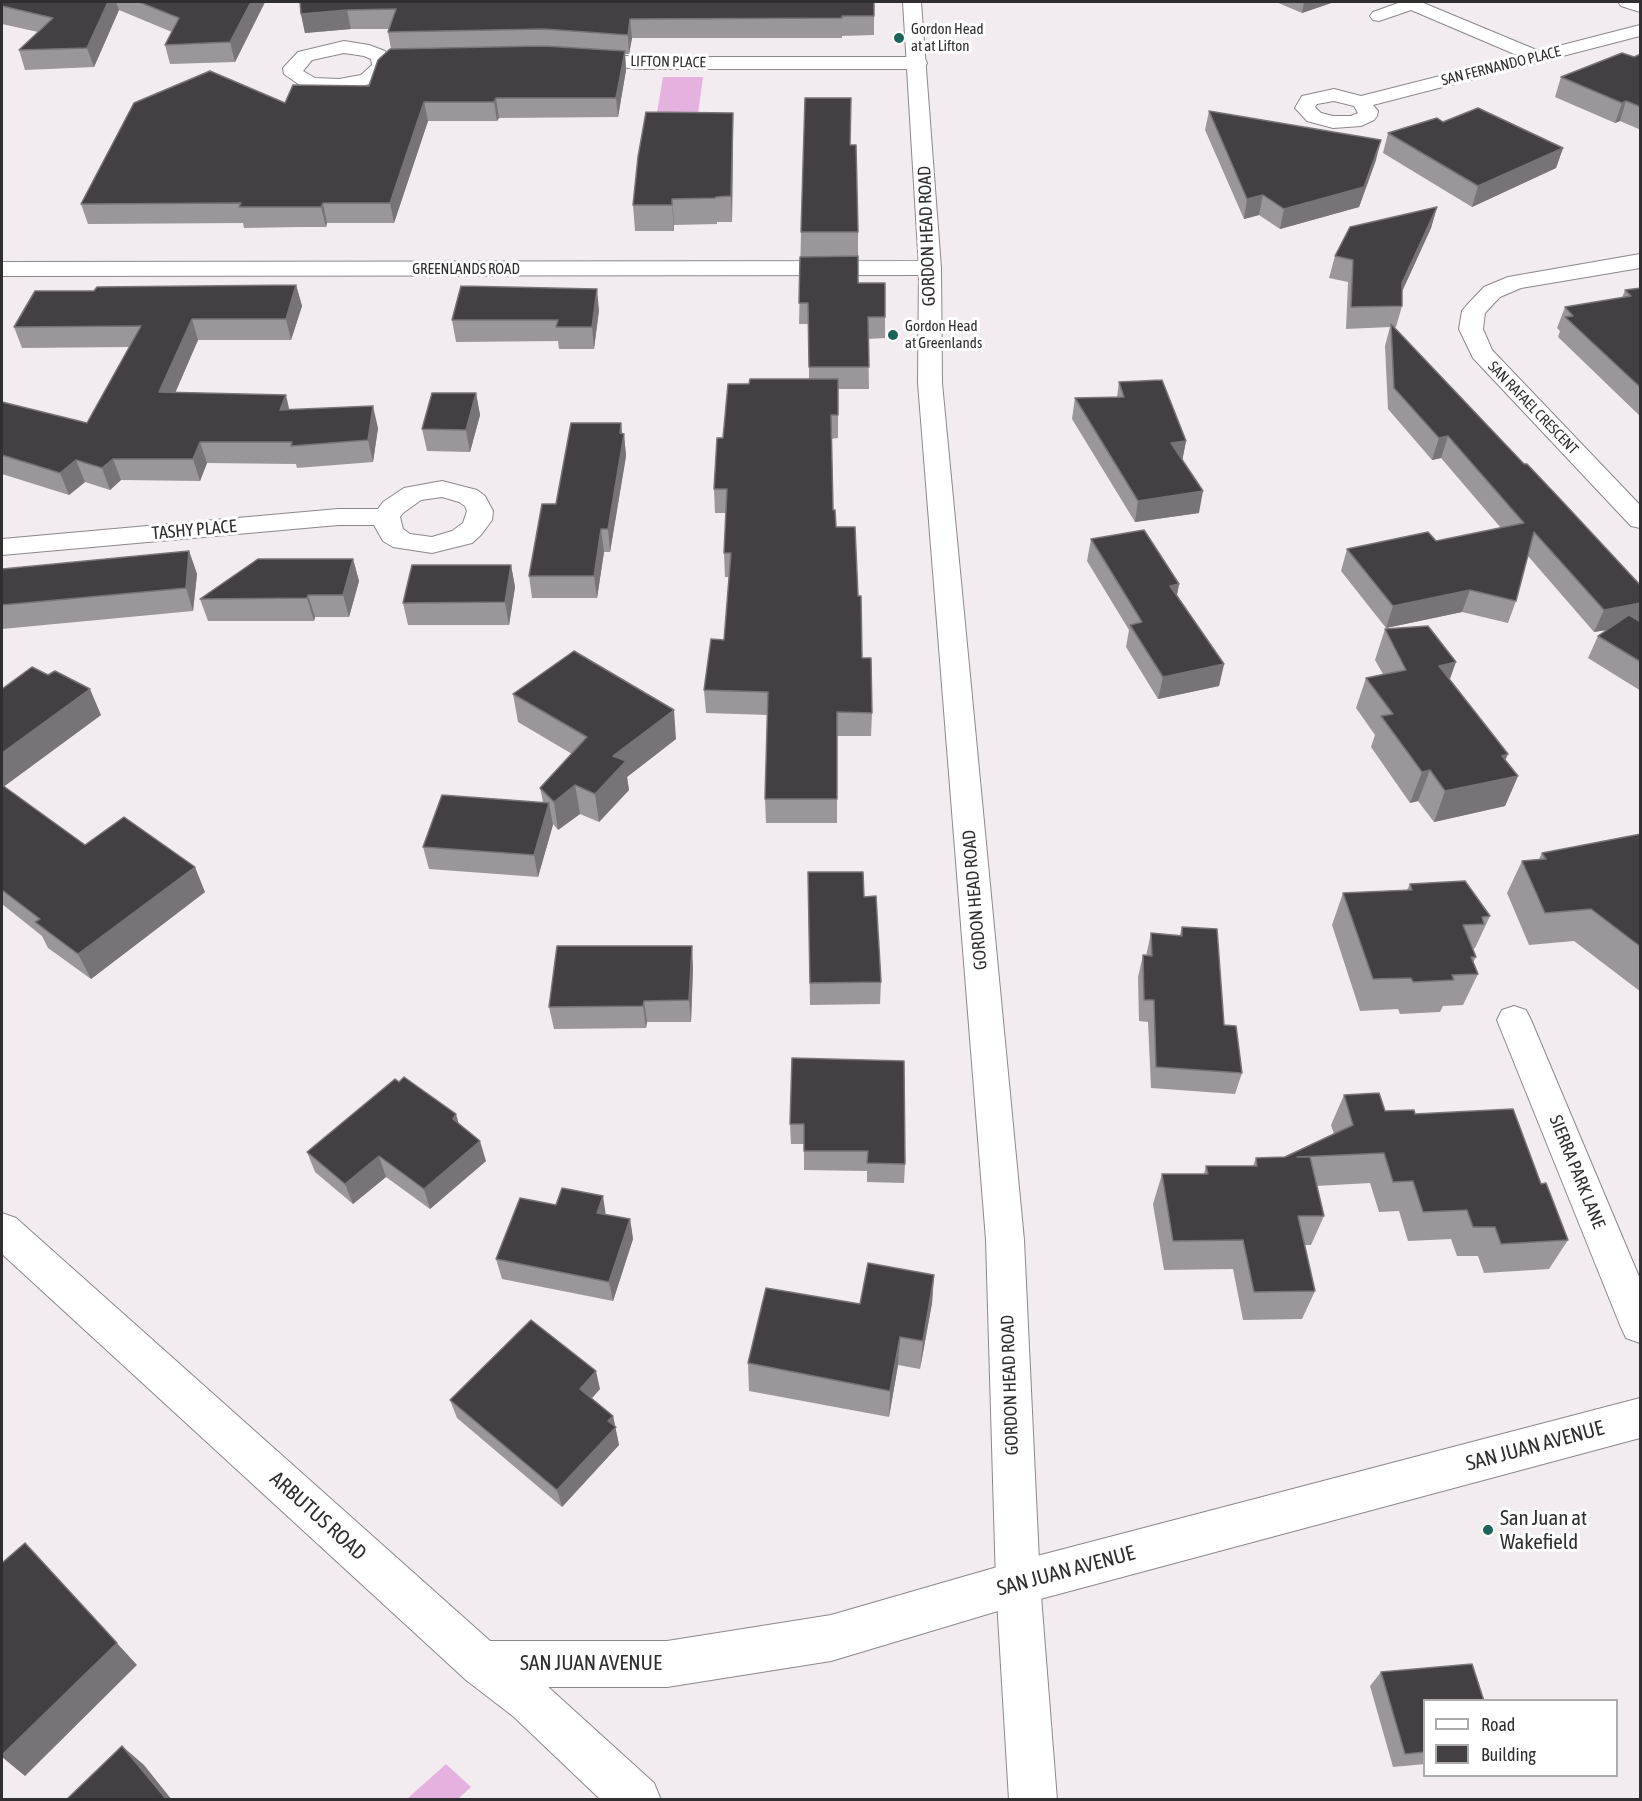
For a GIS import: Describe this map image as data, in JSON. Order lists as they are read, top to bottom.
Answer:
{
  "streets": {
    "street": [
      "LIFTON PLACE",
      "SAN FERNANDO PLACE",
      "GORDON HEAD ROAD",
      "GREENLANDS ROAD",
      "SAN RAFAEL CRESCENT",
      "TASHY PLACE",
      "SIERRA PARK LANE",
      "SAN JUAN AVENUE",
      "ARBUTUS ROAD"
    ]
  },
  "crossings": [
    ["LIFTON PLACE", "GORDON HEAD ROAD"],
    ["GORDON HEAD ROAD", "GREENLANDS ROAD"],
    ["GORDON HEAD ROAD", "SAN JUAN AVENUE"],
    ["SAN JUAN AVENUE", "ARBUTUS ROAD"]
  ],
  "places": ["Gordon Head at at Lifton", "Gordon Head at Greenlands", "San Juan at Wakefield"],
  "legend": ["Road", "Building"]
}
